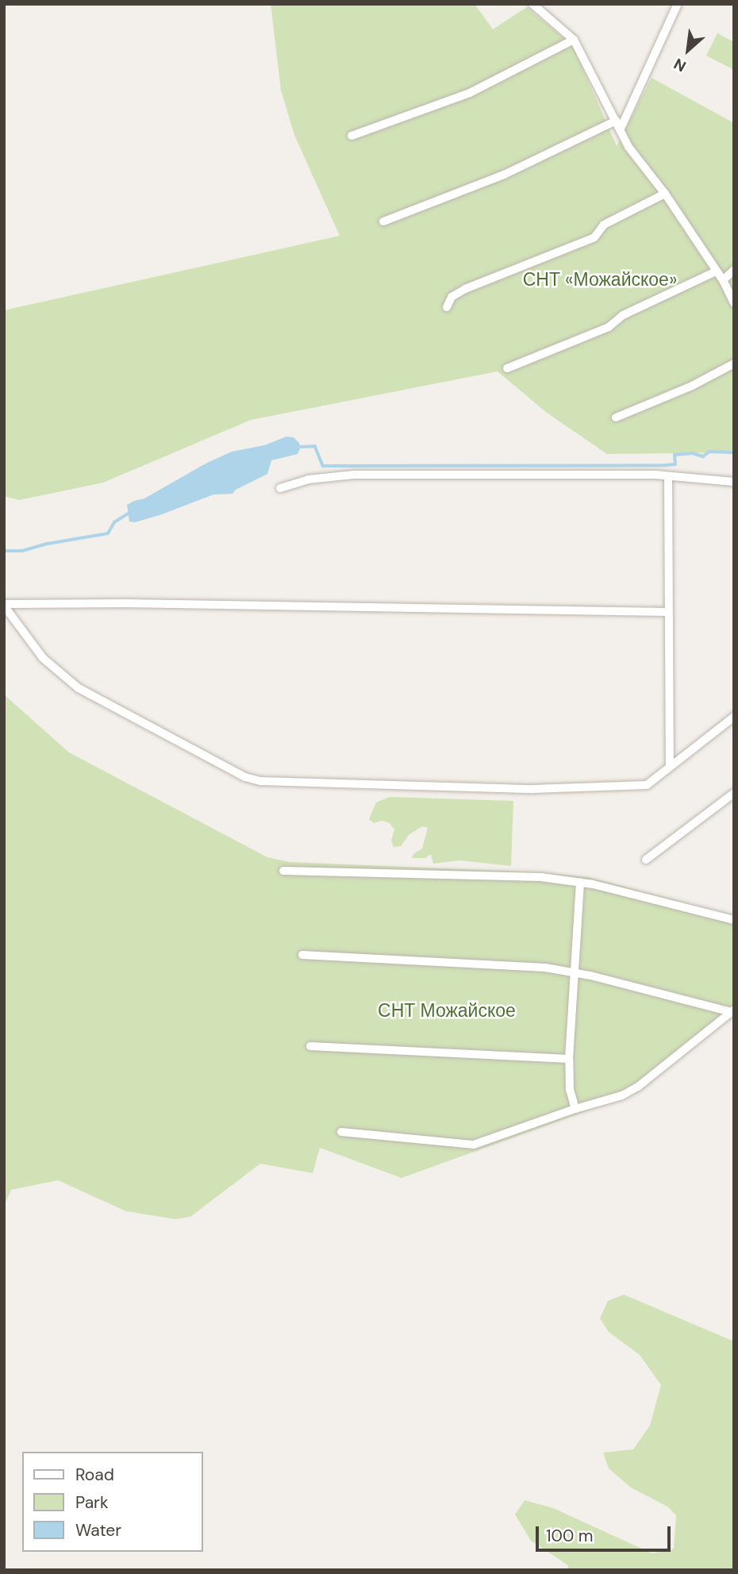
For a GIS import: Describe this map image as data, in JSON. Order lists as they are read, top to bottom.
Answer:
{
  "parks": ["СНТ «Можайское»", "СНТ Можайское"],
  "legend": ["Road", "Park", "Water"],
  "scale_bar": "100 m",
  "north": "bottom left"
}
